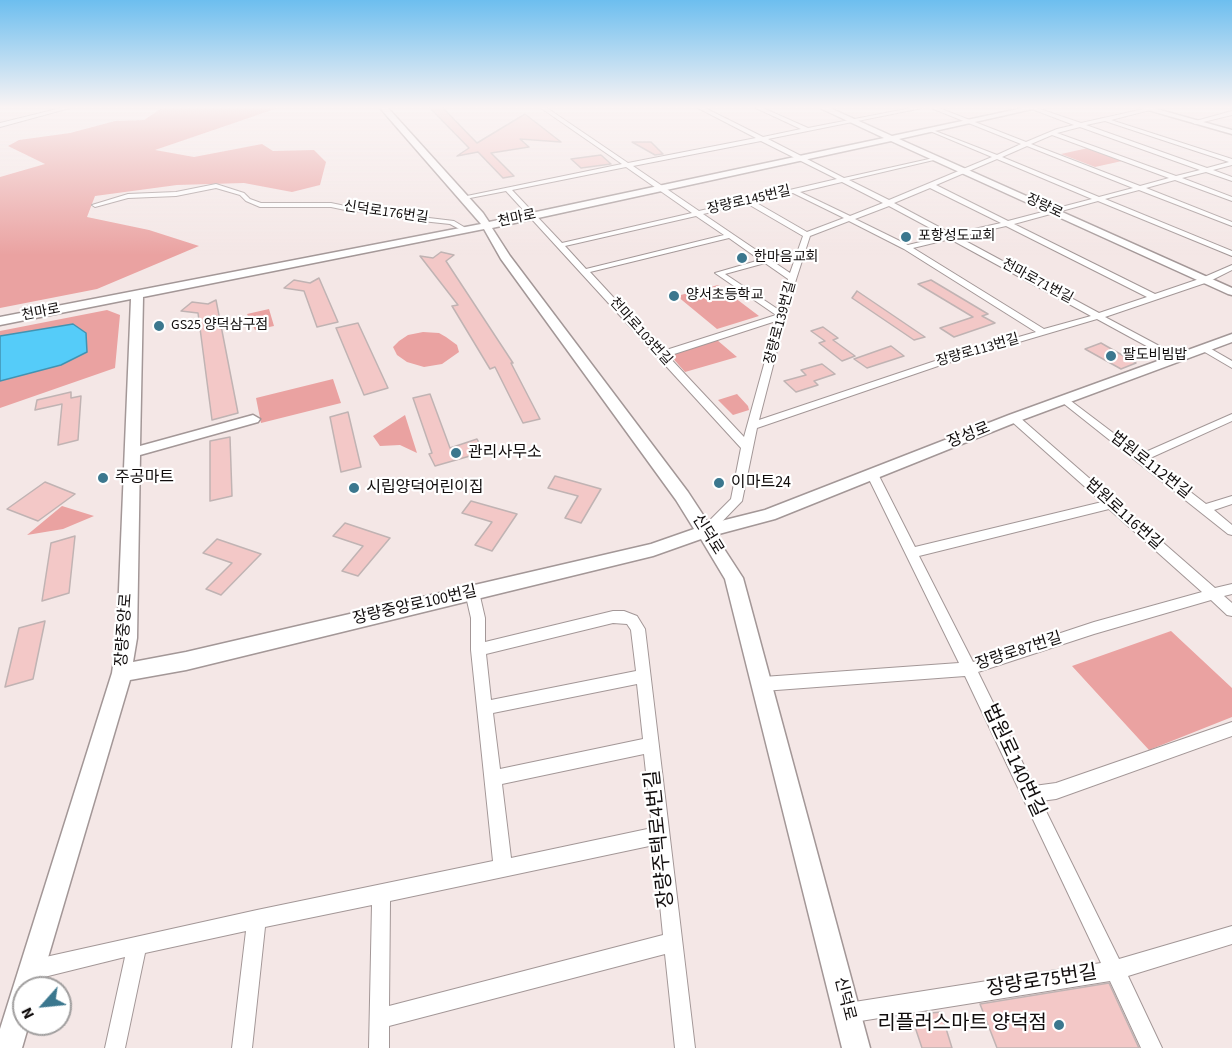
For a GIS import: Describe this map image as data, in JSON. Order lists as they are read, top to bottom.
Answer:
{
  "streets": {
    "street": [
      "장량로145번길",
      "장량로",
      "신덕로176번길",
      "천마로",
      "천마로71번길",
      "장량로139번길",
      "천마로103번길",
      "장량로113번길",
      "장성로",
      "법원로112번길",
      "법원로116번길",
      "신덕로",
      "장량중앙로100번길",
      "장량중앙로",
      "장량로87번길",
      "법원로140번길",
      "장량주택로4번길",
      "장량로75번길"
    ]
  },
  "crossings": [
    ["장량로145번길", "장량로"],
    ["장량로145번길", "천마로71번길"],
    ["장량로145번길", "천마로103번길"],
    ["장량로", "장량로113번길"],
    ["신덕로176번길", "천마로"],
    ["신덕로176번길", "신덕로"],
    ["천마로", "천마로71번길"],
    ["천마로", "천마로103번길"],
    ["천마로", "신덕로"],
    ["천마로", "장량중앙로"],
    ["천마로71번길", "장량로113번길"],
    ["천마로71번길", "장성로"],
    ["장량로139번길", "천마로103번길"],
    ["장량로139번길", "장량로113번길"],
    ["장량로139번길", "장성로"],
    ["장량로139번길", "신덕로"],
    ["장량로139번길", "장량중앙로100번길"],
    ["장성로", "법원로112번길"],
    ["장성로", "법원로116번길"],
    ["장성로", "신덕로"],
    ["장성로", "장량중앙로100번길"],
    ["장성로", "법원로140번길"],
    ["법원로116번길", "장량로87번길"],
    ["신덕로", "장량중앙로100번길"],
    ["신덕로", "장량로87번길"],
    ["신덕로", "장량로75번길"],
    ["장량중앙로100번길", "장량중앙로"],
    ["장량로87번길", "법원로140번길"],
    ["법원로140번길", "장량로75번길"]
  ],
  "places": [
    "포항성도교회",
    "한마음교회",
    "양서초등학교",
    "GS25 양덕삼구점",
    "팔도비빔밥",
    "관리사무소",
    "주공마트",
    "이마트24",
    "시립양덕어린이집",
    "리플러스마트 양덕점"
  ],
  "north": "bottom left"
}
